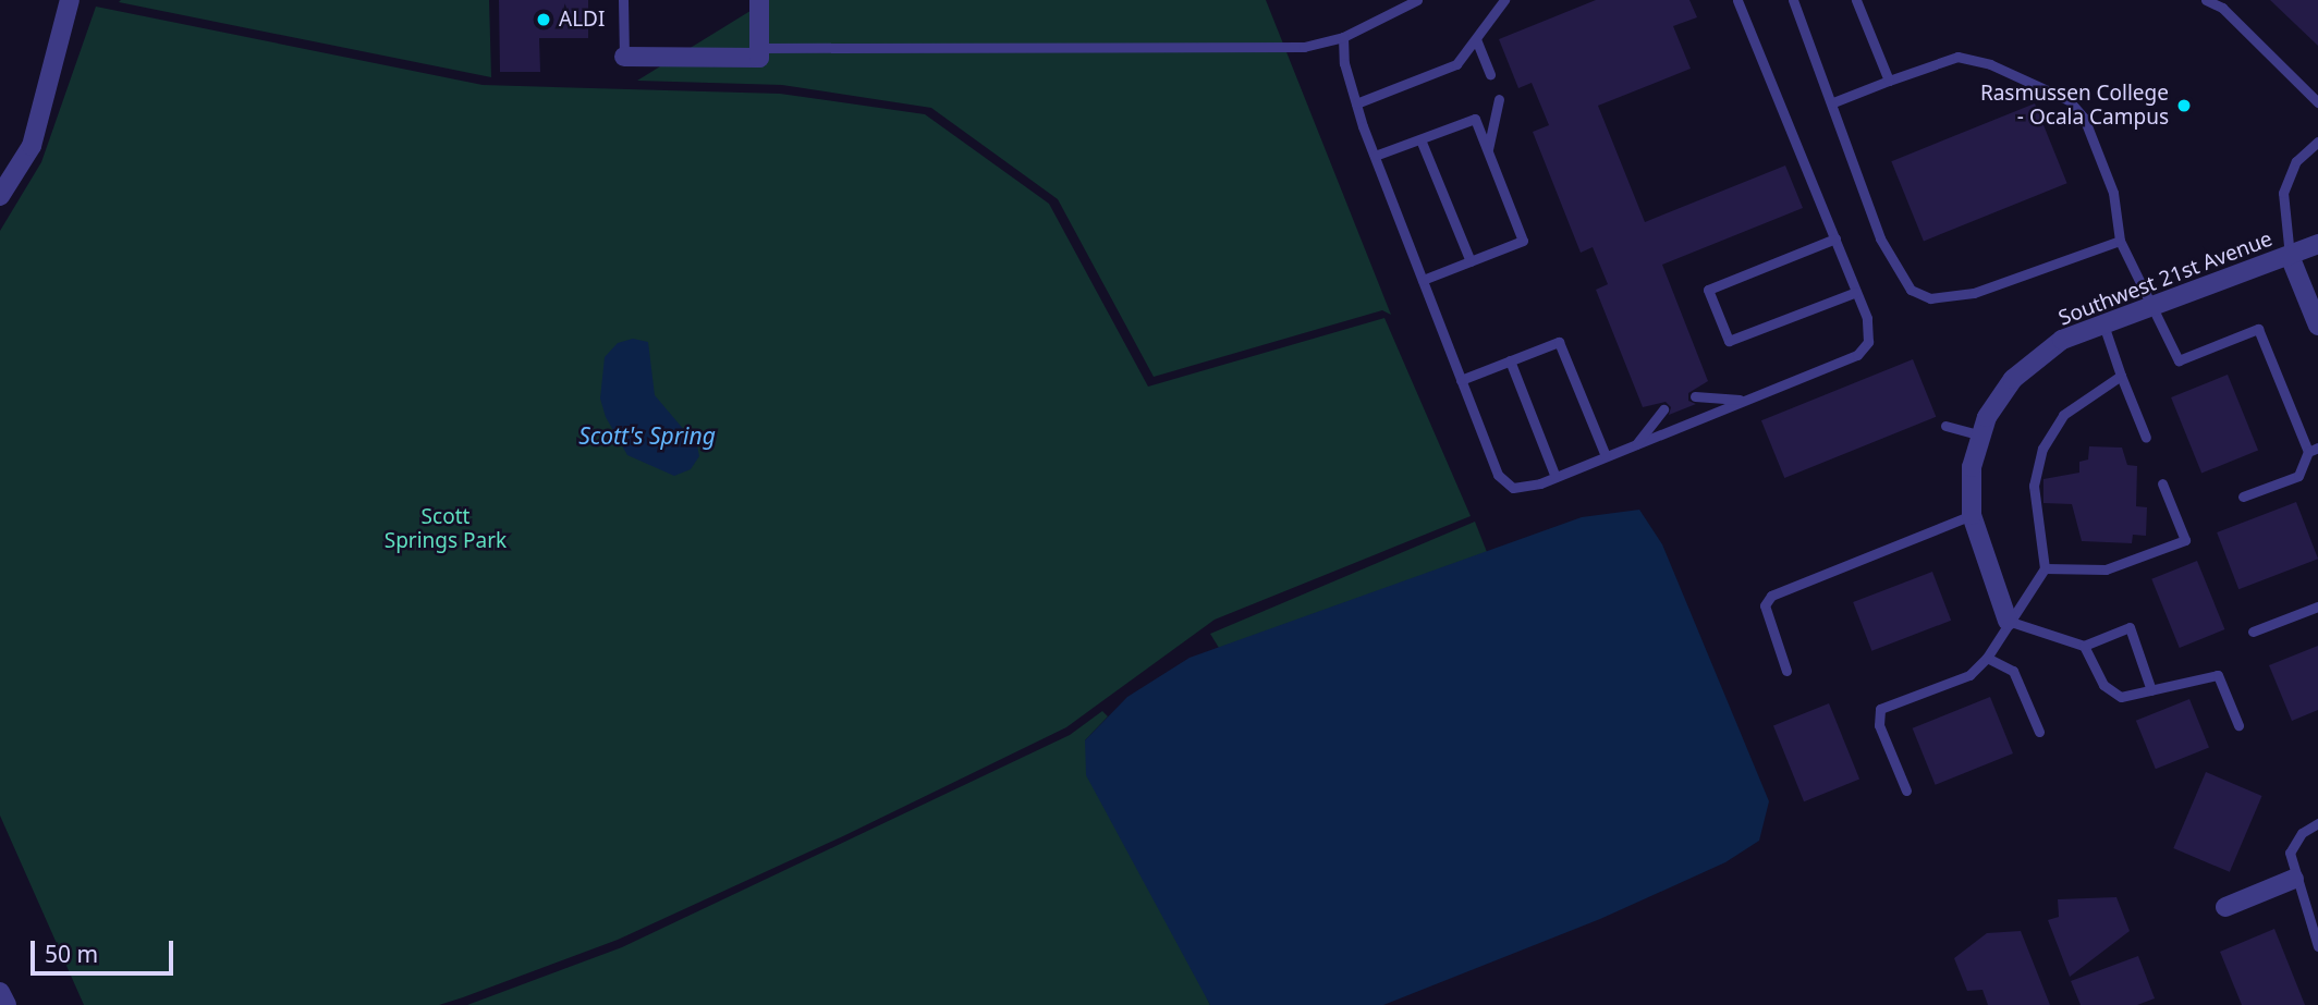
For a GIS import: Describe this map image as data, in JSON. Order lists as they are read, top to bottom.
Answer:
{
  "streets": {
    "street": ["Southwest 21st Avenue"]
  },
  "water": ["Scott's Spring"],
  "parks": ["Scott Springs Park"],
  "places": ["ALDI", "Rasmussen College - Ocala Campus"],
  "scale_bar": "50 m"
}
